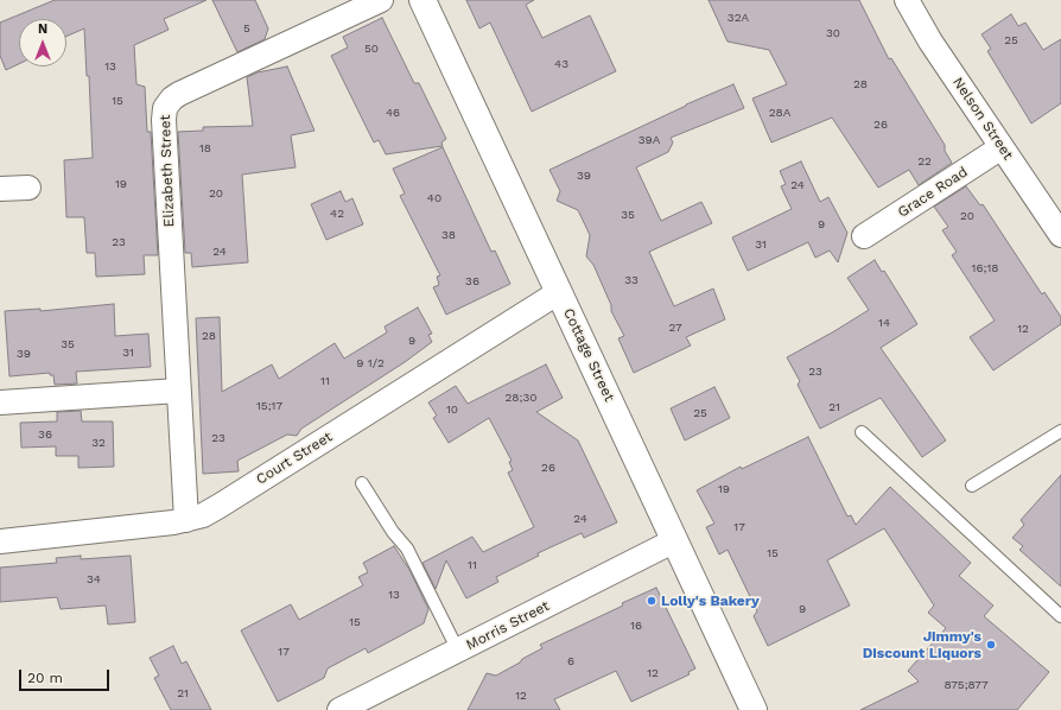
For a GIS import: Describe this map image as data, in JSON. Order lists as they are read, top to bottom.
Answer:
{
  "streets": {
    "street": [
      "Nelson Street",
      "Elizabeth Street",
      "Grace Road",
      "Cottage Street",
      "Court Street",
      "Morris Street"
    ]
  },
  "crossings": [
    ["Nelson Street", "Grace Road"],
    ["Elizabeth Street", "Court Street"],
    ["Cottage Street", "Court Street"],
    ["Cottage Street", "Morris Street"]
  ],
  "places": ["Lolly's Bakery", "Jimmy's Discount Liquors"],
  "house_numbers": [
    "32A",
    "5",
    "30",
    "25",
    "50",
    "43",
    "13",
    "28",
    "15",
    "46",
    "28A",
    "26",
    "39A",
    "18",
    "22",
    "39",
    "19",
    "24",
    "20",
    "40",
    "42",
    "35",
    "20",
    "9",
    "38",
    "23",
    "31",
    "24",
    "16;18",
    "33",
    "36",
    "14",
    "27",
    "12",
    "28",
    "9",
    "35",
    "31",
    "39",
    "9 1/2",
    "23",
    "11",
    "28;30",
    "15;17",
    "21",
    "10",
    "25",
    "36",
    "23",
    "32",
    "26",
    "19",
    "24",
    "17",
    "15",
    "11",
    "34",
    "13",
    "9",
    "15",
    "16",
    "17",
    "6",
    "12",
    "875;877",
    "21",
    "12"
  ],
  "scale_bar": "20 m",
  "north": "top"
}
